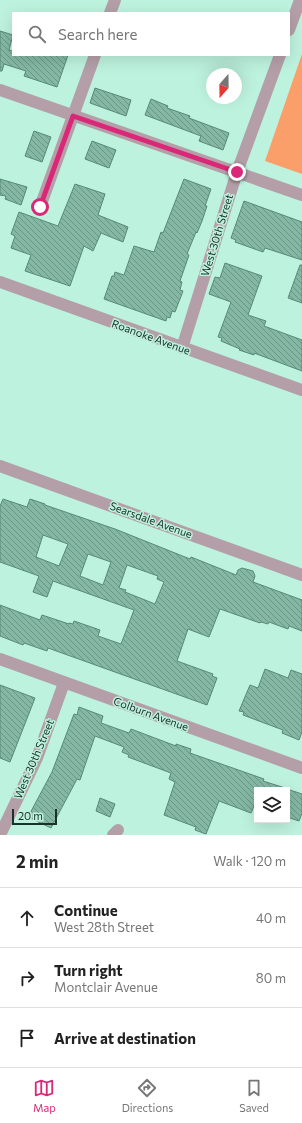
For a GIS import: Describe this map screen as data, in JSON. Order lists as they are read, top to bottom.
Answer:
{
  "streets": {
    "street": [
      "West 30th Street",
      "Roanoke Avenue",
      "Searsdale Avenue",
      "Colburn Avenue"
    ]
  },
  "crossings": [
    ["West 30th Street", "Roanoke Avenue"],
    ["West 30th Street", "Colburn Avenue"]
  ],
  "scale_bar": "20 m",
  "north": "bottom",
  "page": {
    "search": "Search here",
    "scale": "20 m",
    "heading": ["2 min", "Walk · 120 m"],
    "list": [
      ["Continue", "West 28th Street", "40 m"],
      ["Turn right", "Montclair Avenue", "80 m"],
      "Arrive at destination"
    ],
    "nav": ["Map", "Directions", "Saved"]
  }
}
